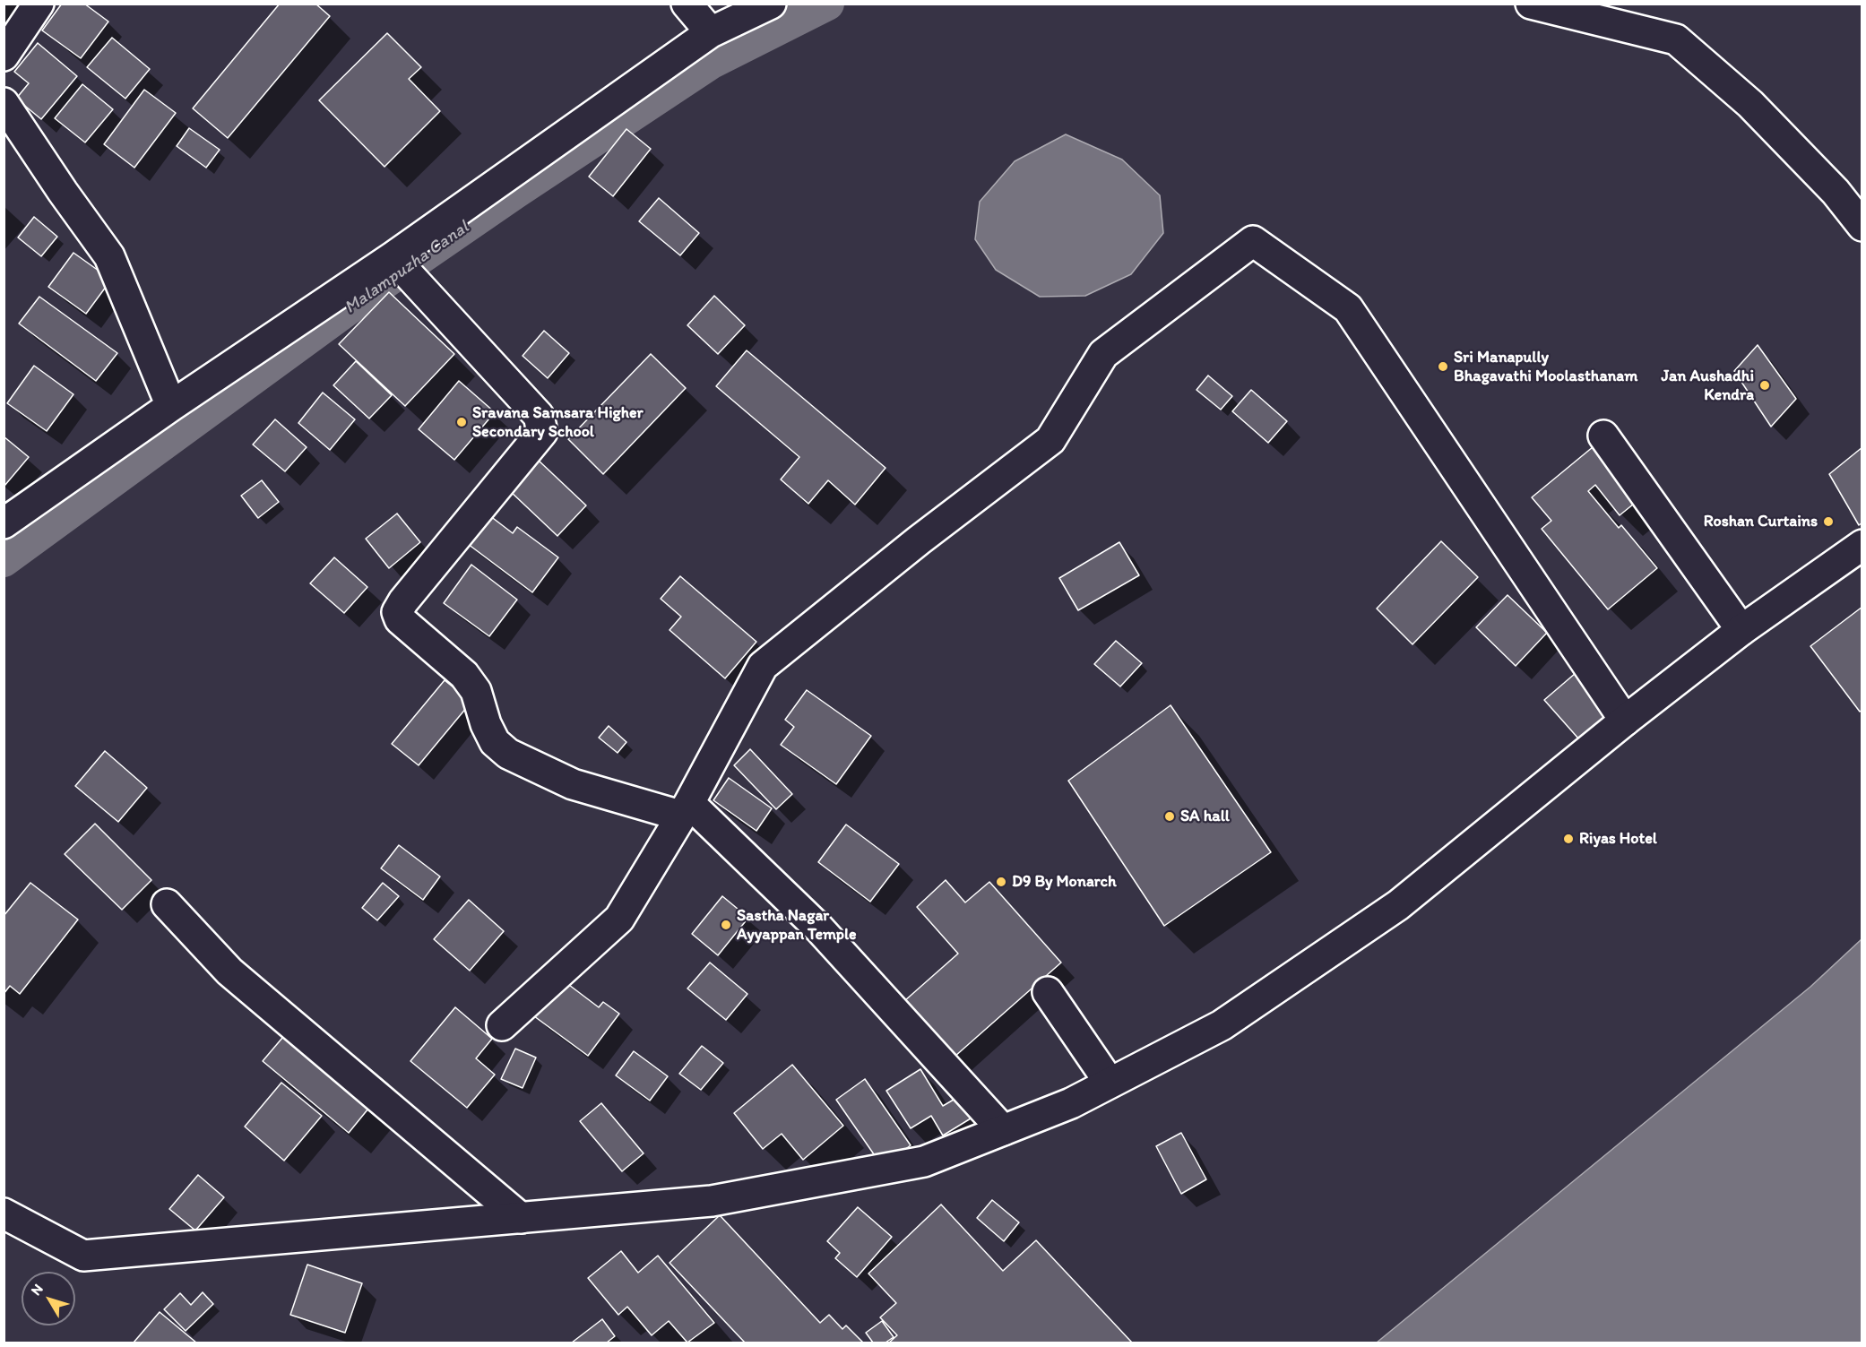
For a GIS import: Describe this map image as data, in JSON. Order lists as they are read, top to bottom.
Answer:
{
  "water": ["Malampuzha Canal"],
  "places": [
    "Sri Manapully Bhagavathi Moolasthanam",
    "Jan Aushadhi Kendra",
    "Sravana Samsara Higher Secondary School",
    "Roshan Curtains",
    "SA hall",
    "Riyas Hotel",
    "D9 By Monarch",
    "Sastha Nagar Ayyappan Temple"
  ],
  "north": "top left"
}
